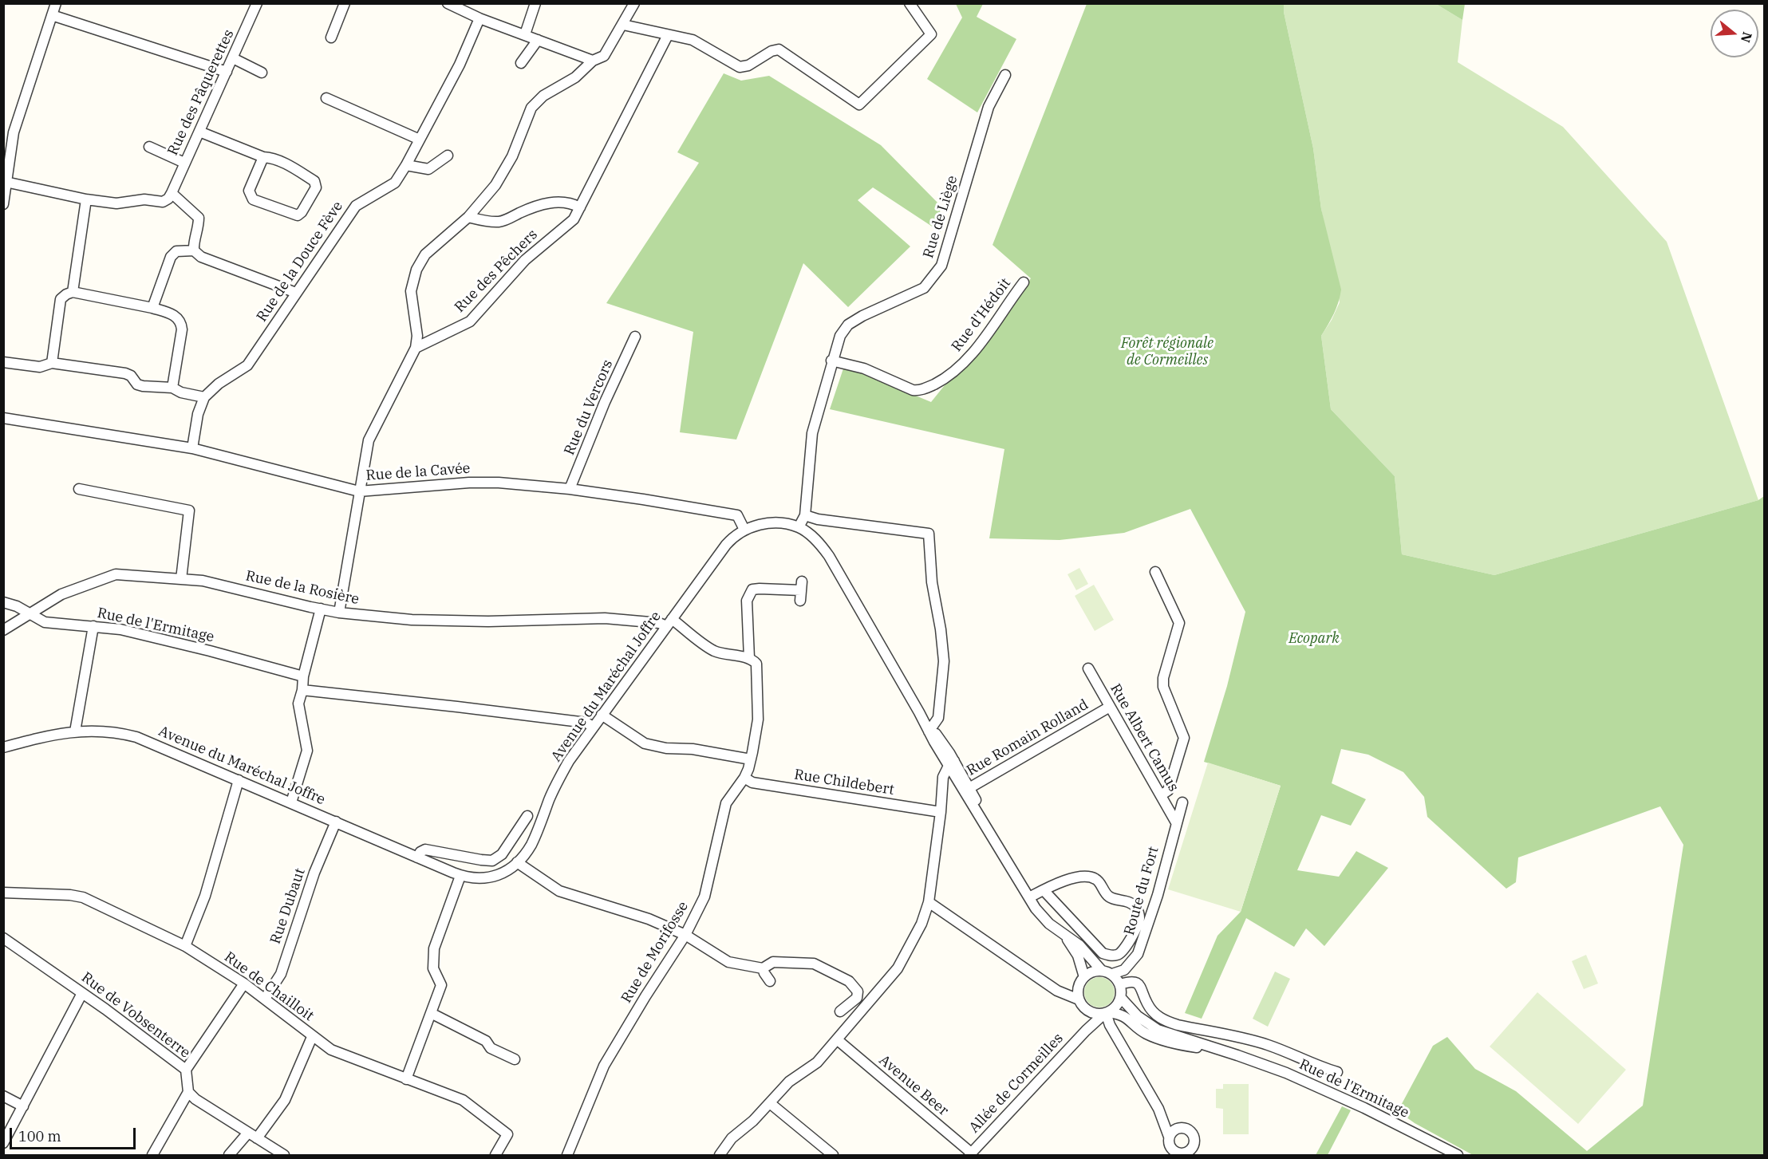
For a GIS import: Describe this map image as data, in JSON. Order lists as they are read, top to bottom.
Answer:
{
  "streets": {
    "street": [
      "Rue des Pâquerettes",
      "Rue de Liège",
      "Rue de la Douce Fève",
      "Rue des Pêchers",
      "Rue d'Hédoit",
      "Rue du Vercors",
      "Rue de la Cavée",
      "Rue de la Rosière",
      "Rue de l'Ermitage",
      "Avenue du Maréchal Joffre",
      "Rue Romain Rolland",
      "Rue Albert Camus",
      "Rue Childebert",
      "Route du Fort",
      "Rue Dubaut",
      "Rue de Morifosse",
      "Rue de Chailloit",
      "Rue de Vobsenterre",
      "Allée de Cormeilles",
      "Avenue Beer"
    ]
  },
  "crossings": [
    ["Rue de Liège", "Rue d'Hédoit"],
    ["Rue du Vercors", "Rue de la Cavée"],
    ["Rue de la Cavée", "Avenue du Maréchal Joffre"],
    ["Rue de la Rosière", "Rue de l'Ermitage"],
    ["Rue de la Rosière", "Avenue du Maréchal Joffre"],
    ["Rue de l'Ermitage", "Route du Fort"],
    ["Rue de l'Ermitage", "Allée de Cormeilles"],
    ["Avenue du Maréchal Joffre", "Rue Dubaut"],
    ["Rue Romain Rolland", "Rue Albert Camus"],
    ["Rue Albert Camus", "Route du Fort"],
    ["Rue Childebert", "Rue de Morifosse"],
    ["Route du Fort", "Allée de Cormeilles"],
    ["Rue Dubaut", "Rue de Chailloit"],
    ["Allée de Cormeilles", "Avenue Beer"]
  ],
  "parks": ["Forêt régionale de Cormeilles", "Ecopark"],
  "scale_bar": "100 m",
  "north": "right"
}
